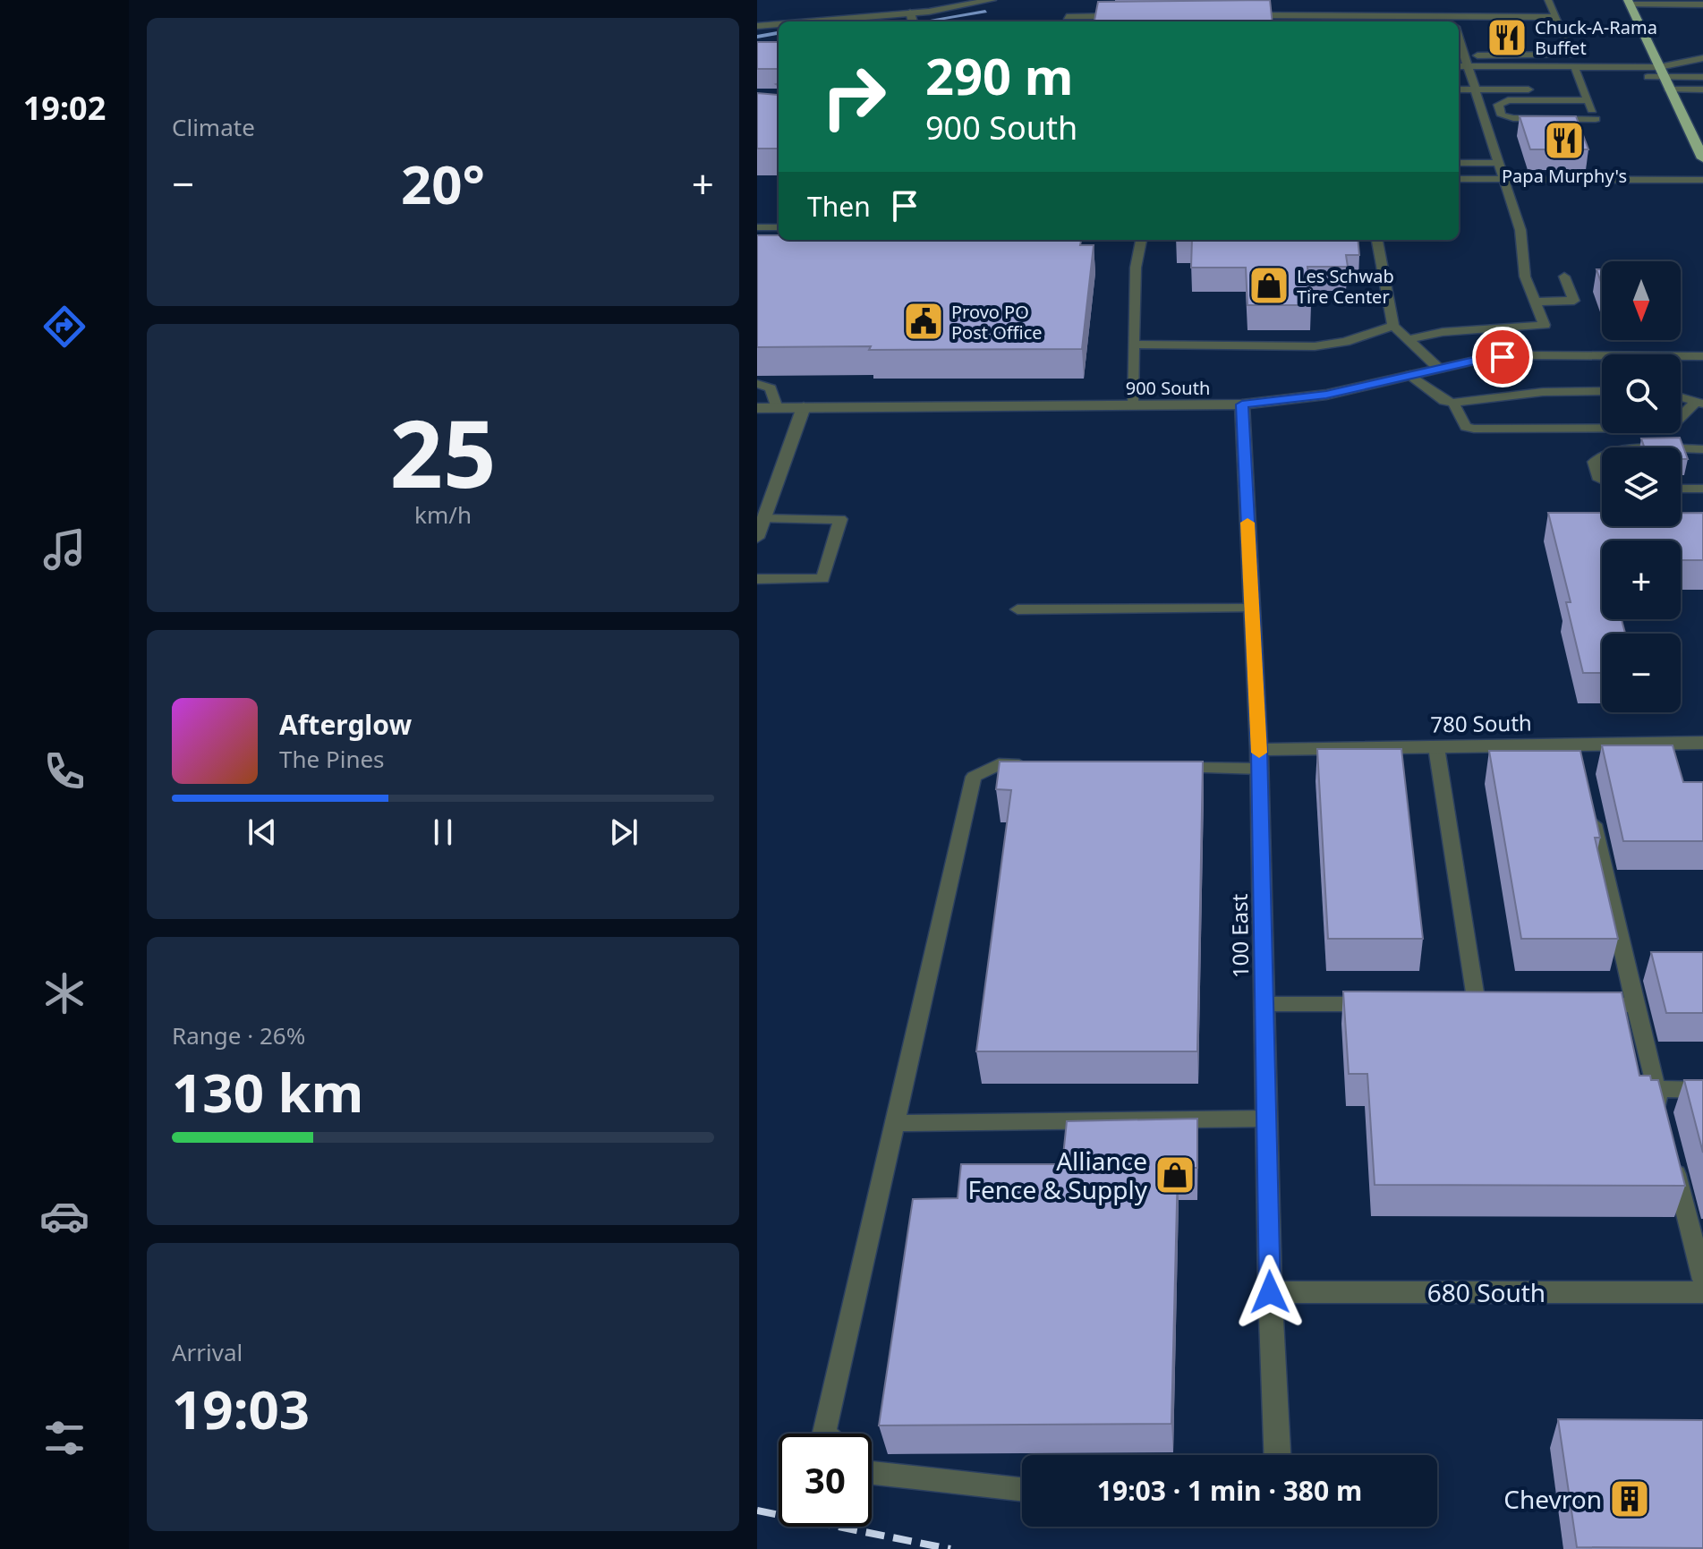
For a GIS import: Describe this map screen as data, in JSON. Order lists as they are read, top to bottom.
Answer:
{
  "streets": {
    "street": [
      "900 South",
      "780 South",
      "100 East",
      "680 South"
    ]
  },
  "crossings": [
    ["900 South", "100 East"],
    ["780 South", "100 East"],
    ["100 East", "680 South"]
  ],
  "places": {
    "restaurant": ["Chuck-A-Rama Buffet", "Papa Murphy's"],
    "shop": ["Les Schwab Tire Center", "Alliance Fence & Supply"],
    "public building": ["Provo PO Post Office"],
    "building": ["Chevron"]
  },
  "north": "bottom",
  "page": {
    "tabs": "19:02",
    "tile": [
      "Climate",
      ["25", "km/h"],
      ["Range · 26%", "130 km"],
      ["Arrival", "19:03"]
    ],
    "turn": ["290 m", "900 South"],
    "heat": ["−", "20°", "+"],
    "then": "Then",
    "map_buttons": ["+", "−"],
    "song": ["Afterglow", "The Pines"],
    "limit": "30",
    "trip": "19:03 · 1 min · 380 m"
  }
}
